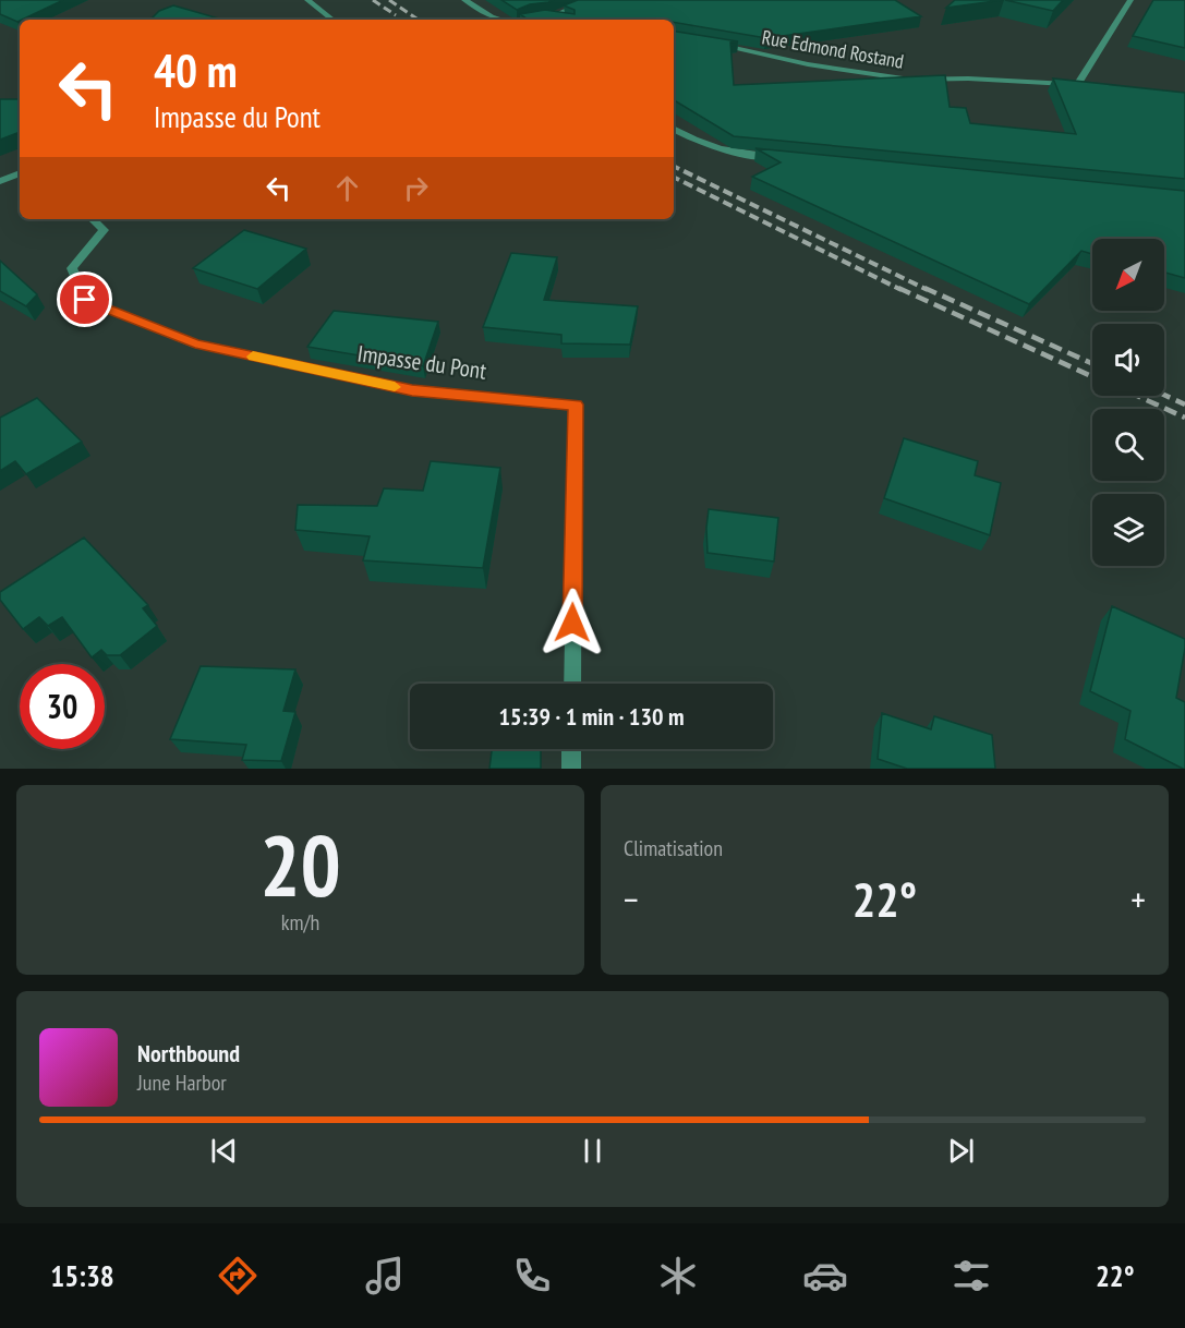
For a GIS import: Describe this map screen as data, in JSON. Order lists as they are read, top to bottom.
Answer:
{
  "streets": {
    "street": ["Rue Edmond Rostand", "Impasse du Pont"]
  },
  "north": "bottom left",
  "page": {
    "turn": ["40 m", "Impasse du Pont"],
    "limit": "30",
    "trip": "15:39 · 1 min · 130 m",
    "tile": [
      ["20", "km/h"],
      "Climatisation"
    ],
    "heat": ["−", "22°", "+"],
    "song": ["Northbound", "June Harbor"],
    "tabs": ["15:38", "22°"]
  }
}
